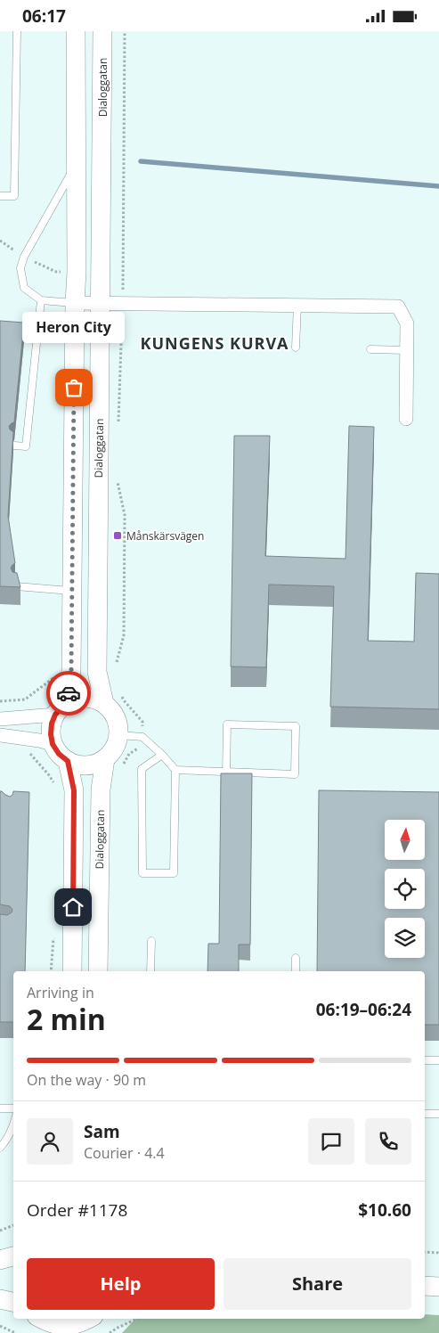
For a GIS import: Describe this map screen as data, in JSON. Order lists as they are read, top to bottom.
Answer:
{
  "streets": {
    "street": ["Dialoggatan"]
  },
  "districts": ["KUNGENS KURVA"],
  "places": {
    "other": ["Heron City"],
    "transit": ["Månskärsvägen"]
  },
  "north": "top",
  "page": {
    "status": "06:17",
    "bubble": "Heron City",
    "heading": ["2 min", "Arriving in", "06:19–06:24"],
    "panel": [
      "Sam",
      "Courier · 4.4",
      "Order #1178",
      "$10.60"
    ],
    "bar": "On the way · 90 m",
    "buttons": ["Help", "Share"]
  }
}
